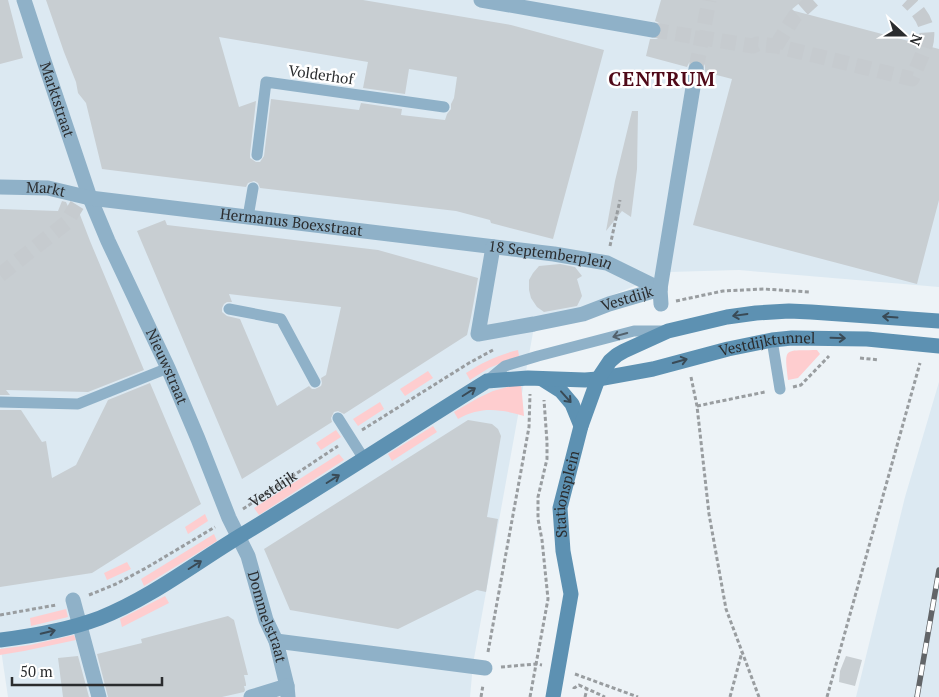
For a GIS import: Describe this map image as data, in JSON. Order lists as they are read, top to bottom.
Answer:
{
  "streets": {
    "street": [
      "Marktstraat",
      "Markt",
      "Hermanus Boexstraat",
      "18 Septemberplein",
      "Vestdijk",
      "Vestdijktunnel",
      "Nieuwstraat",
      "Stationsplein",
      "Dommelstraat"
    ],
    "lane": ["Volderhof"]
  },
  "crossings": [
    ["Marktstraat", "Markt"],
    ["Marktstraat", "Hermanus Boexstraat"],
    ["Marktstraat", "Nieuwstraat"],
    ["Markt", "Hermanus Boexstraat"],
    ["Markt", "Nieuwstraat"],
    ["Hermanus Boexstraat", "18 Septemberplein"],
    ["Hermanus Boexstraat", "Nieuwstraat"],
    ["18 Septemberplein", "Vestdijk"],
    ["Vestdijk", "Vestdijktunnel"],
    ["Vestdijk", "Nieuwstraat"],
    ["Vestdijk", "Stationsplein"],
    ["Vestdijk", "Dommelstraat"],
    ["Vestdijktunnel", "Stationsplein"],
    ["Nieuwstraat", "Dommelstraat"]
  ],
  "districts": ["CENTRUM"],
  "scale_bar": "50 m",
  "north": "right"
}
